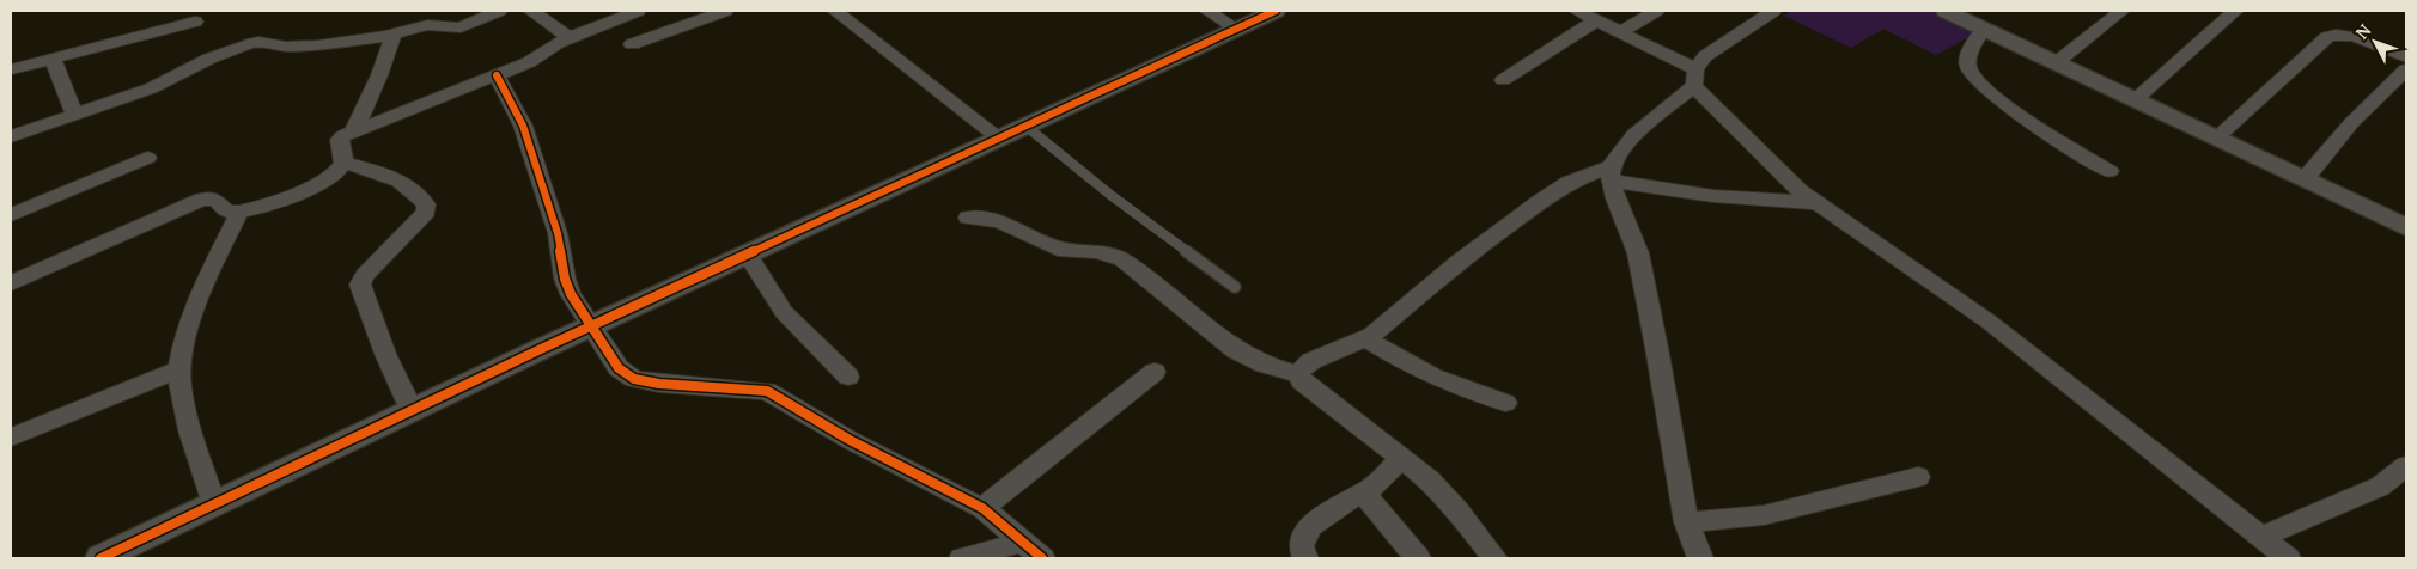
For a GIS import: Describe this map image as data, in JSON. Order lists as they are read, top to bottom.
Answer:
{
  "north": "top left"
}
